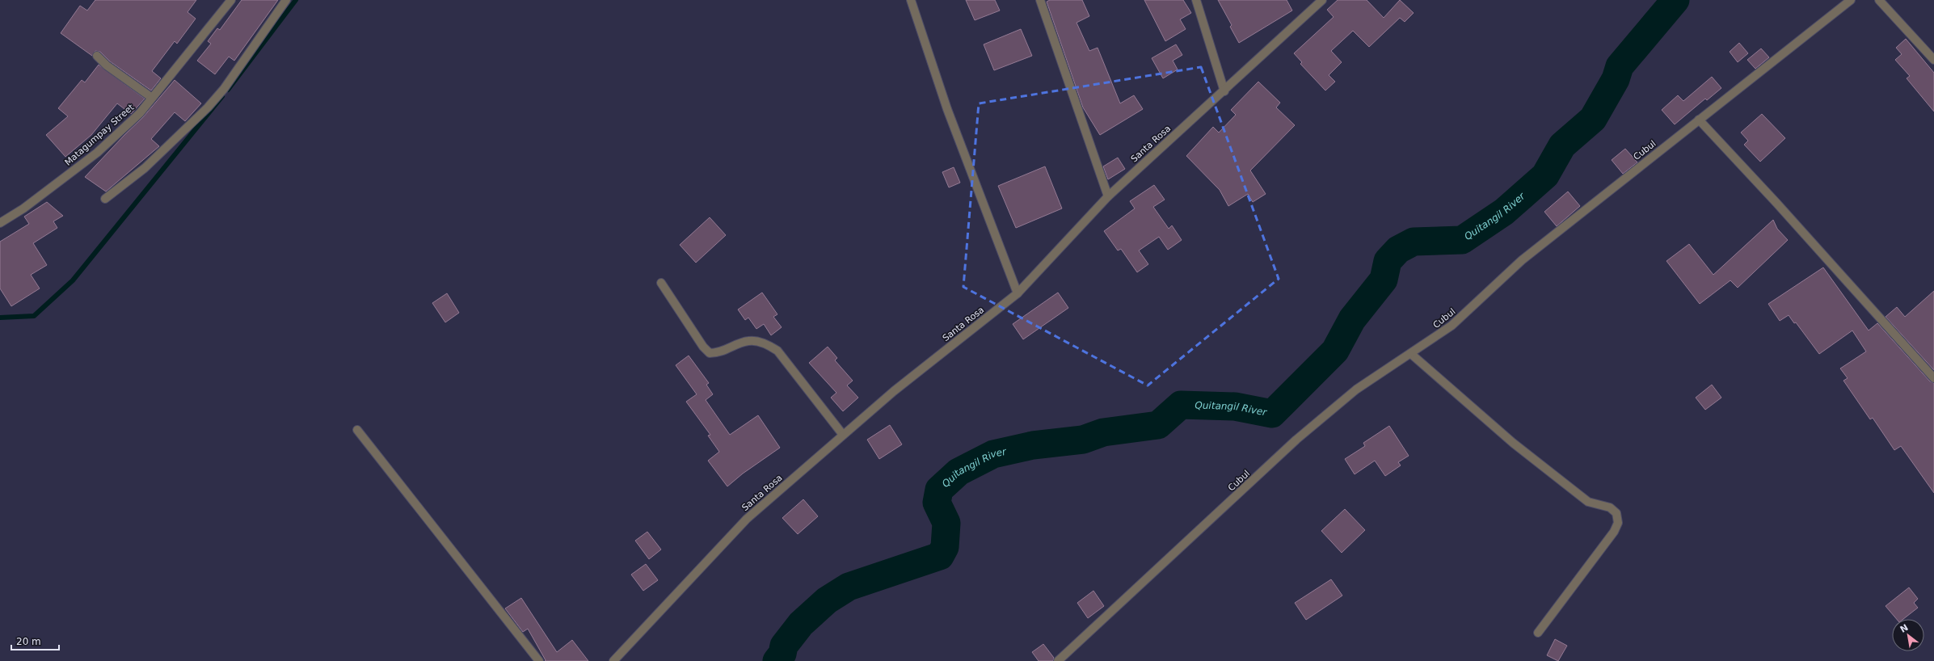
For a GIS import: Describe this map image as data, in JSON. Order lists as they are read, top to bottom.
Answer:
{
  "streets": {
    "street": ["Matagumpay Street", "Santa Rosa", "Cubul"]
  },
  "water": ["Quitangil River"],
  "scale_bar": "20 m",
  "north": "top left"
}
